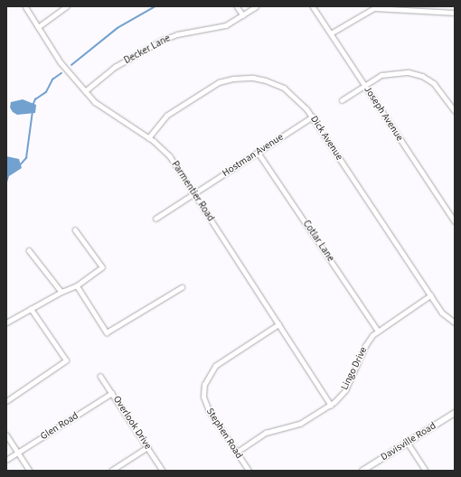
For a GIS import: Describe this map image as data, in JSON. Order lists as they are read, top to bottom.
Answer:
{
  "streets": {
    "street": [
      "Decker Lane",
      "Joseph Avenue",
      "Dick Avenue",
      "Hostman Avenue",
      "Parmentier Road",
      "Cotlar Lane",
      "Lingo Drive",
      "Overlook Drive",
      "Glen Road",
      "Stephen Road",
      "Davisville Road"
    ]
  },
  "crossings": [
    ["Decker Lane", "Parmentier Road"],
    ["Dick Avenue", "Hostman Avenue"],
    ["Dick Avenue", "Parmentier Road"],
    ["Dick Avenue", "Lingo Drive"],
    ["Hostman Avenue", "Parmentier Road"],
    ["Hostman Avenue", "Cotlar Lane"],
    ["Parmentier Road", "Lingo Drive"],
    ["Parmentier Road", "Stephen Road"],
    ["Cotlar Lane", "Lingo Drive"],
    ["Lingo Drive", "Stephen Road"],
    ["Overlook Drive", "Glen Road"]
  ]
}
